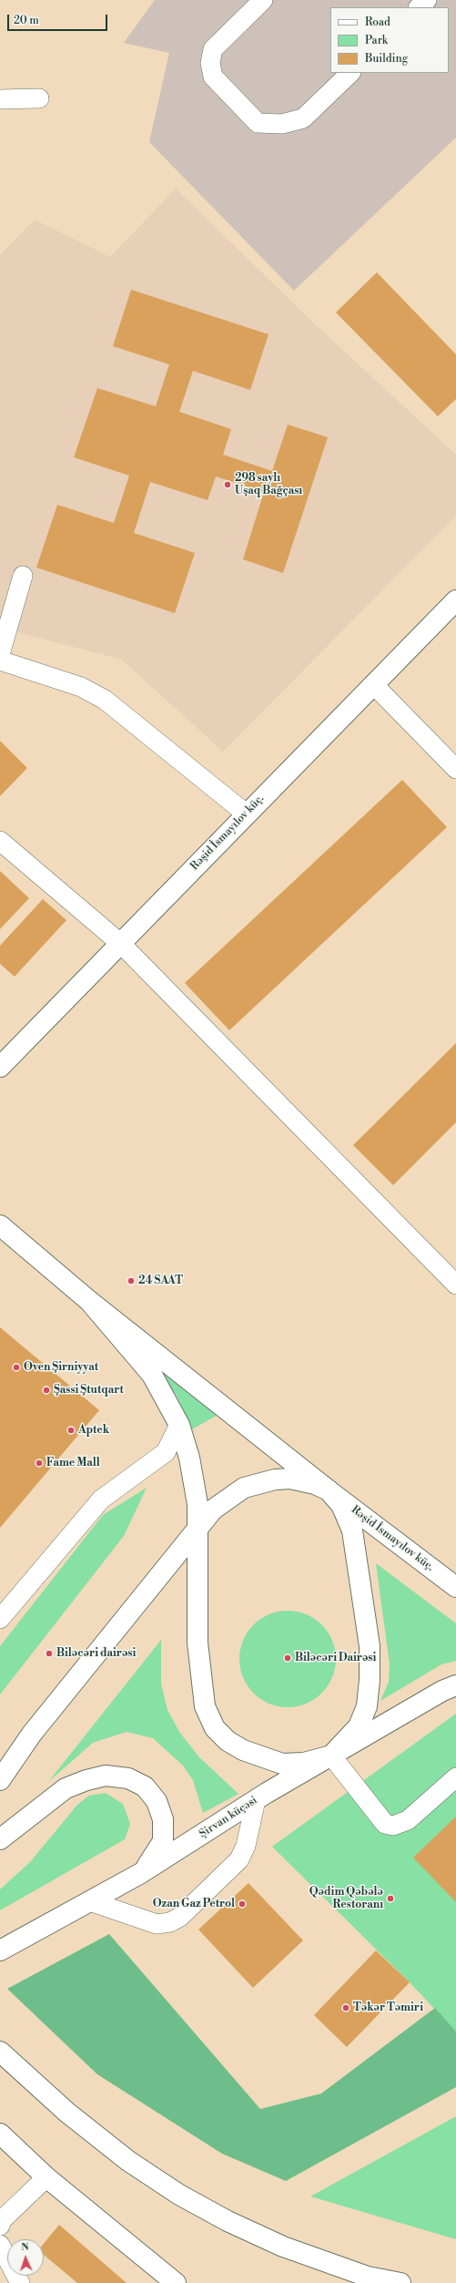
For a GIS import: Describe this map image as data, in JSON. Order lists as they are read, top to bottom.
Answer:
{
  "streets": {
    "main road": ["Rəşid İsmayılov küç.", "Şirvan küçəsi"]
  },
  "places": [
    "298 saylı Uşaq Bağçası",
    "24 SAAT",
    "Oven Şirniyyat",
    "Şassi Ştutqart",
    "Aptek",
    "Fame Mall",
    "Biləcəri dairəsi",
    "Biləcəri Dairəsi",
    "Qədim Qəbələ Restoranı",
    "Ozan Gaz Petrol",
    "Təkər Təmiri"
  ],
  "legend": ["Road", "Park", "Building"],
  "scale_bar": "20 m",
  "north": "top"
}
